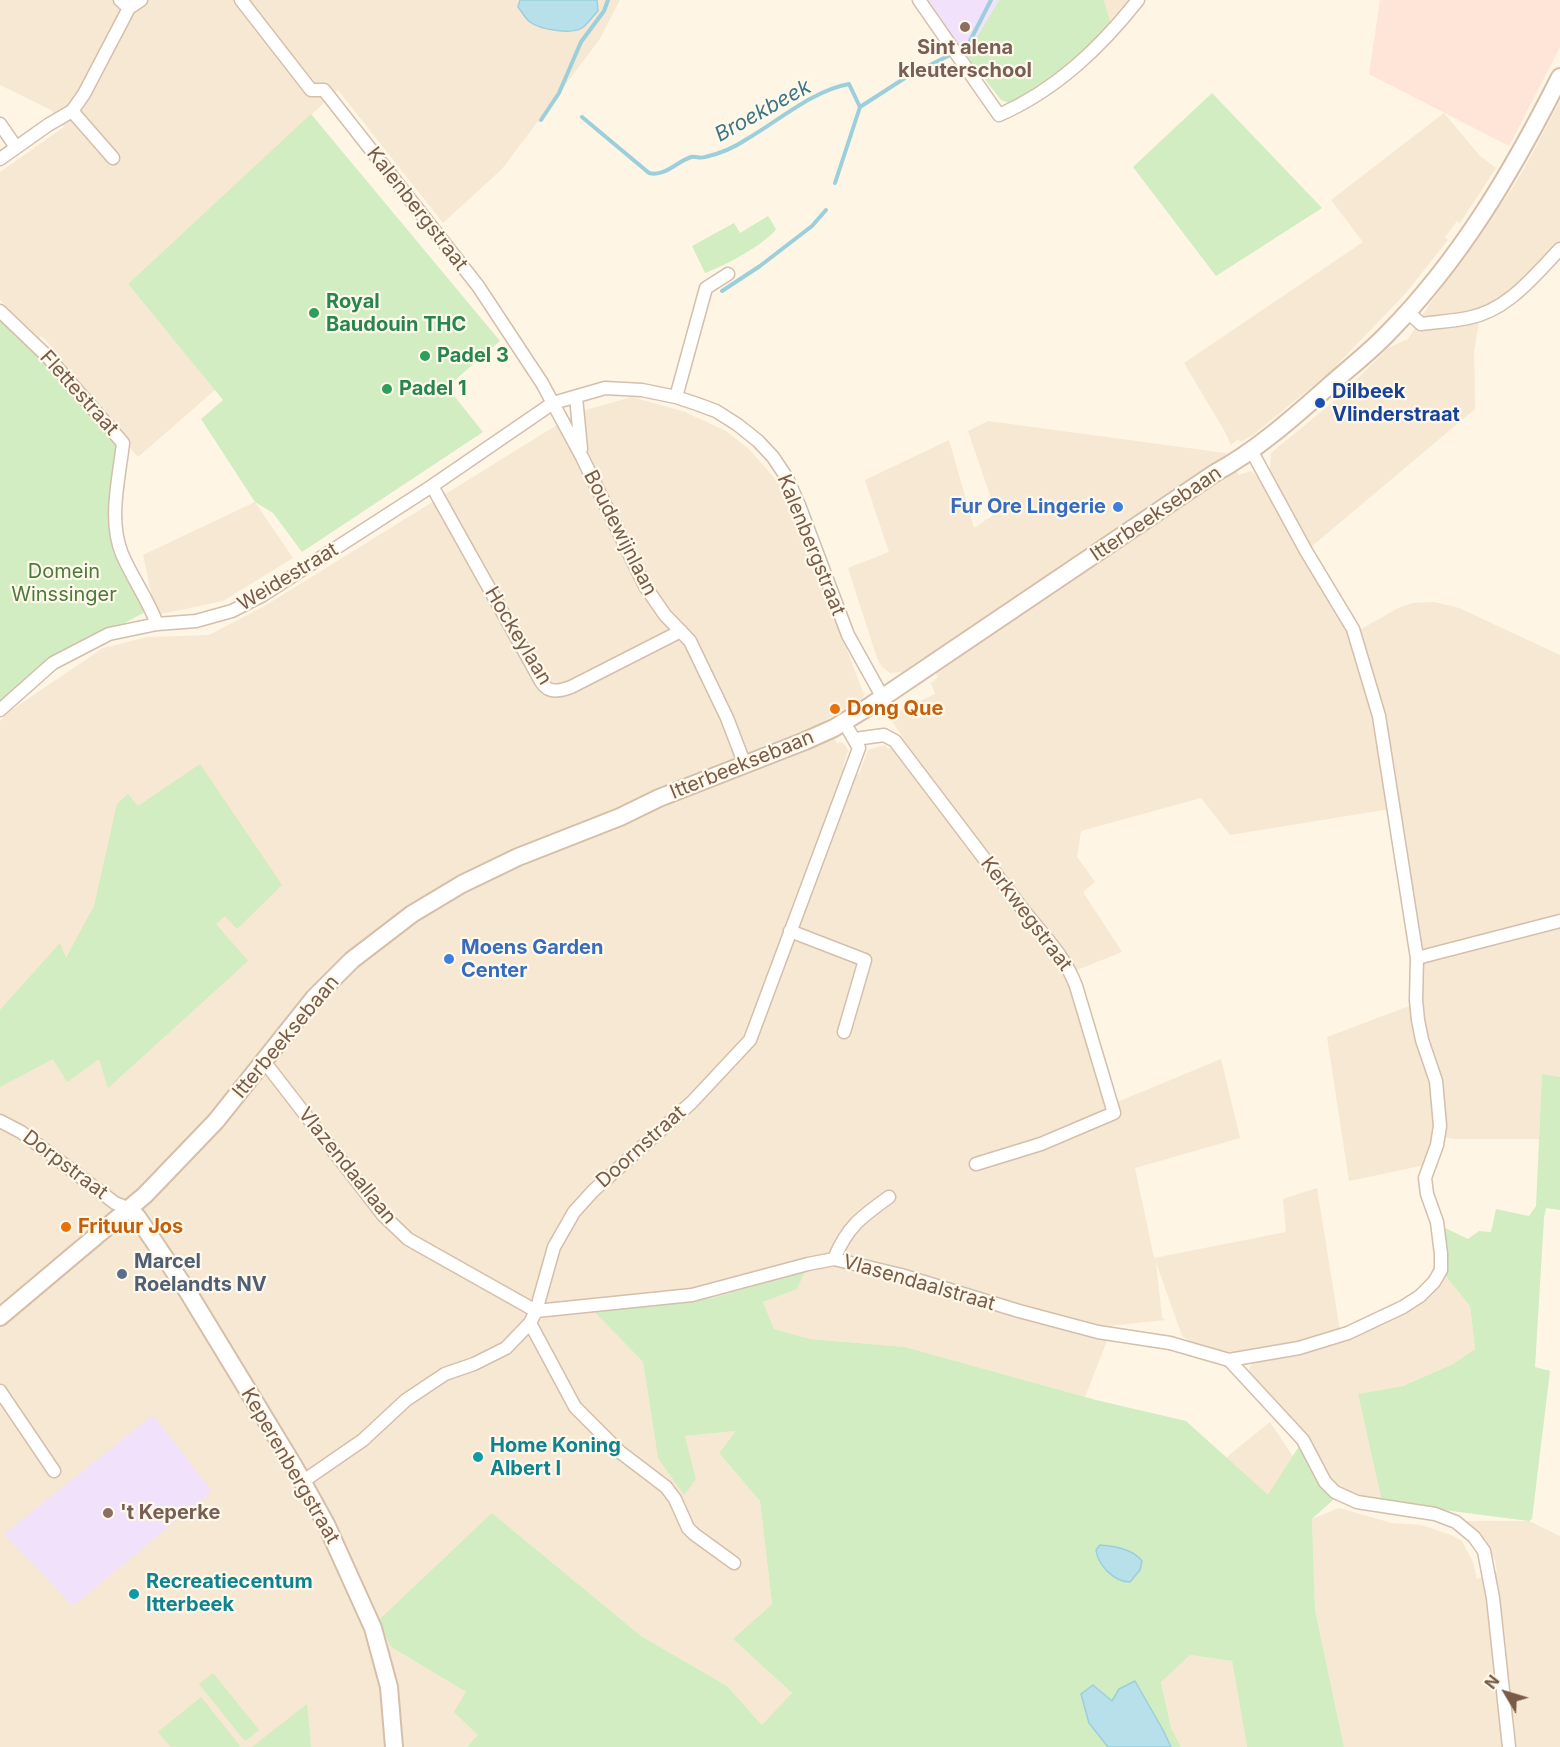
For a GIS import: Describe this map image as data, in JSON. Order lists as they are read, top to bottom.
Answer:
{
  "streets": {
    "main road": ["Itterbeeksebaan", "Keperenbergstraat"],
    "street": [
      "Kalenbergstraat",
      "Flettestraat",
      "Boudewijnlaan",
      "Weidestraat",
      "Hockeylaan",
      "Kerkwegstraat",
      "Doornstraat",
      "Dorpstraat",
      "Vlazendaallaan",
      "Vlasendaalstraat"
    ]
  },
  "crossings": [
    ["Kalenbergstraat", "Itterbeeksebaan"],
    ["Kalenbergstraat", "Boudewijnlaan"],
    ["Kalenbergstraat", "Weidestraat"],
    ["Flettestraat", "Weidestraat"],
    ["Itterbeeksebaan", "Boudewijnlaan"],
    ["Itterbeeksebaan", "Dorpstraat"],
    ["Itterbeeksebaan", "Vlazendaallaan"],
    ["Itterbeeksebaan", "Keperenbergstraat"],
    ["Boudewijnlaan", "Weidestraat"],
    ["Boudewijnlaan", "Hockeylaan"],
    ["Weidestraat", "Hockeylaan"],
    ["Kerkwegstraat", "Doornstraat"],
    ["Doornstraat", "Vlazendaallaan"],
    ["Doornstraat", "Vlasendaalstraat"],
    ["Doornstraat", "Keperenbergstraat"],
    ["Dorpstraat", "Keperenbergstraat"],
    ["Vlazendaallaan", "Vlasendaalstraat"]
  ],
  "water": ["Broekbeek"],
  "parks": ["Domein Winssinger"],
  "places": [
    "Sint alena kleuterschool",
    "Royal Baudouin THC",
    "Padel 3",
    "Padel 1",
    "Dilbeek Vlinderstraat",
    "Fur Ore Lingerie",
    "Dong Que",
    "Moens Garden Center",
    "Frituur Jos",
    "Marcel Roelandts NV",
    "Home Koning Albert I",
    "'t Keperke",
    "Recreatiecentum Itterbeek"
  ],
  "north": "top left"
}
